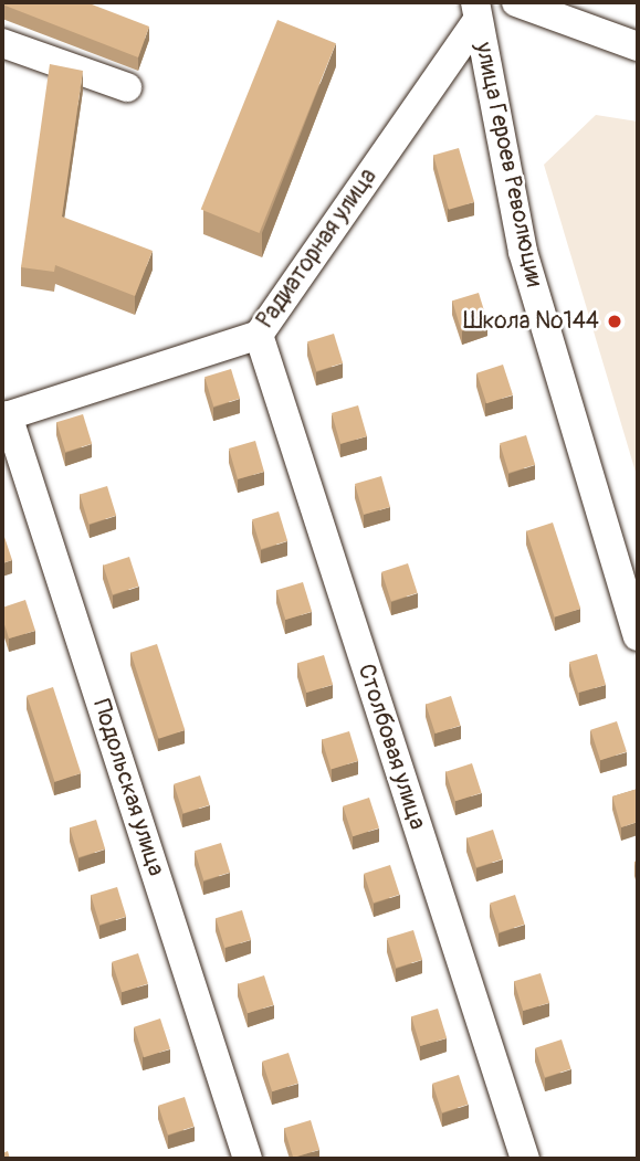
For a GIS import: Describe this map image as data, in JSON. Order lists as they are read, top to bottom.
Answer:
{
  "streets": {
    "street": [
      "улица Героев Революции",
      "Радиаторная улица",
      "Столбовая улица",
      "Подольская улица"
    ]
  },
  "crossings": [
    ["улица Героев Революции", "Радиаторная улица"],
    ["Радиаторная улица", "Столбовая улица"],
    ["Радиаторная улица", "Подольская улица"]
  ],
  "places": ["Школа №144"]
}
